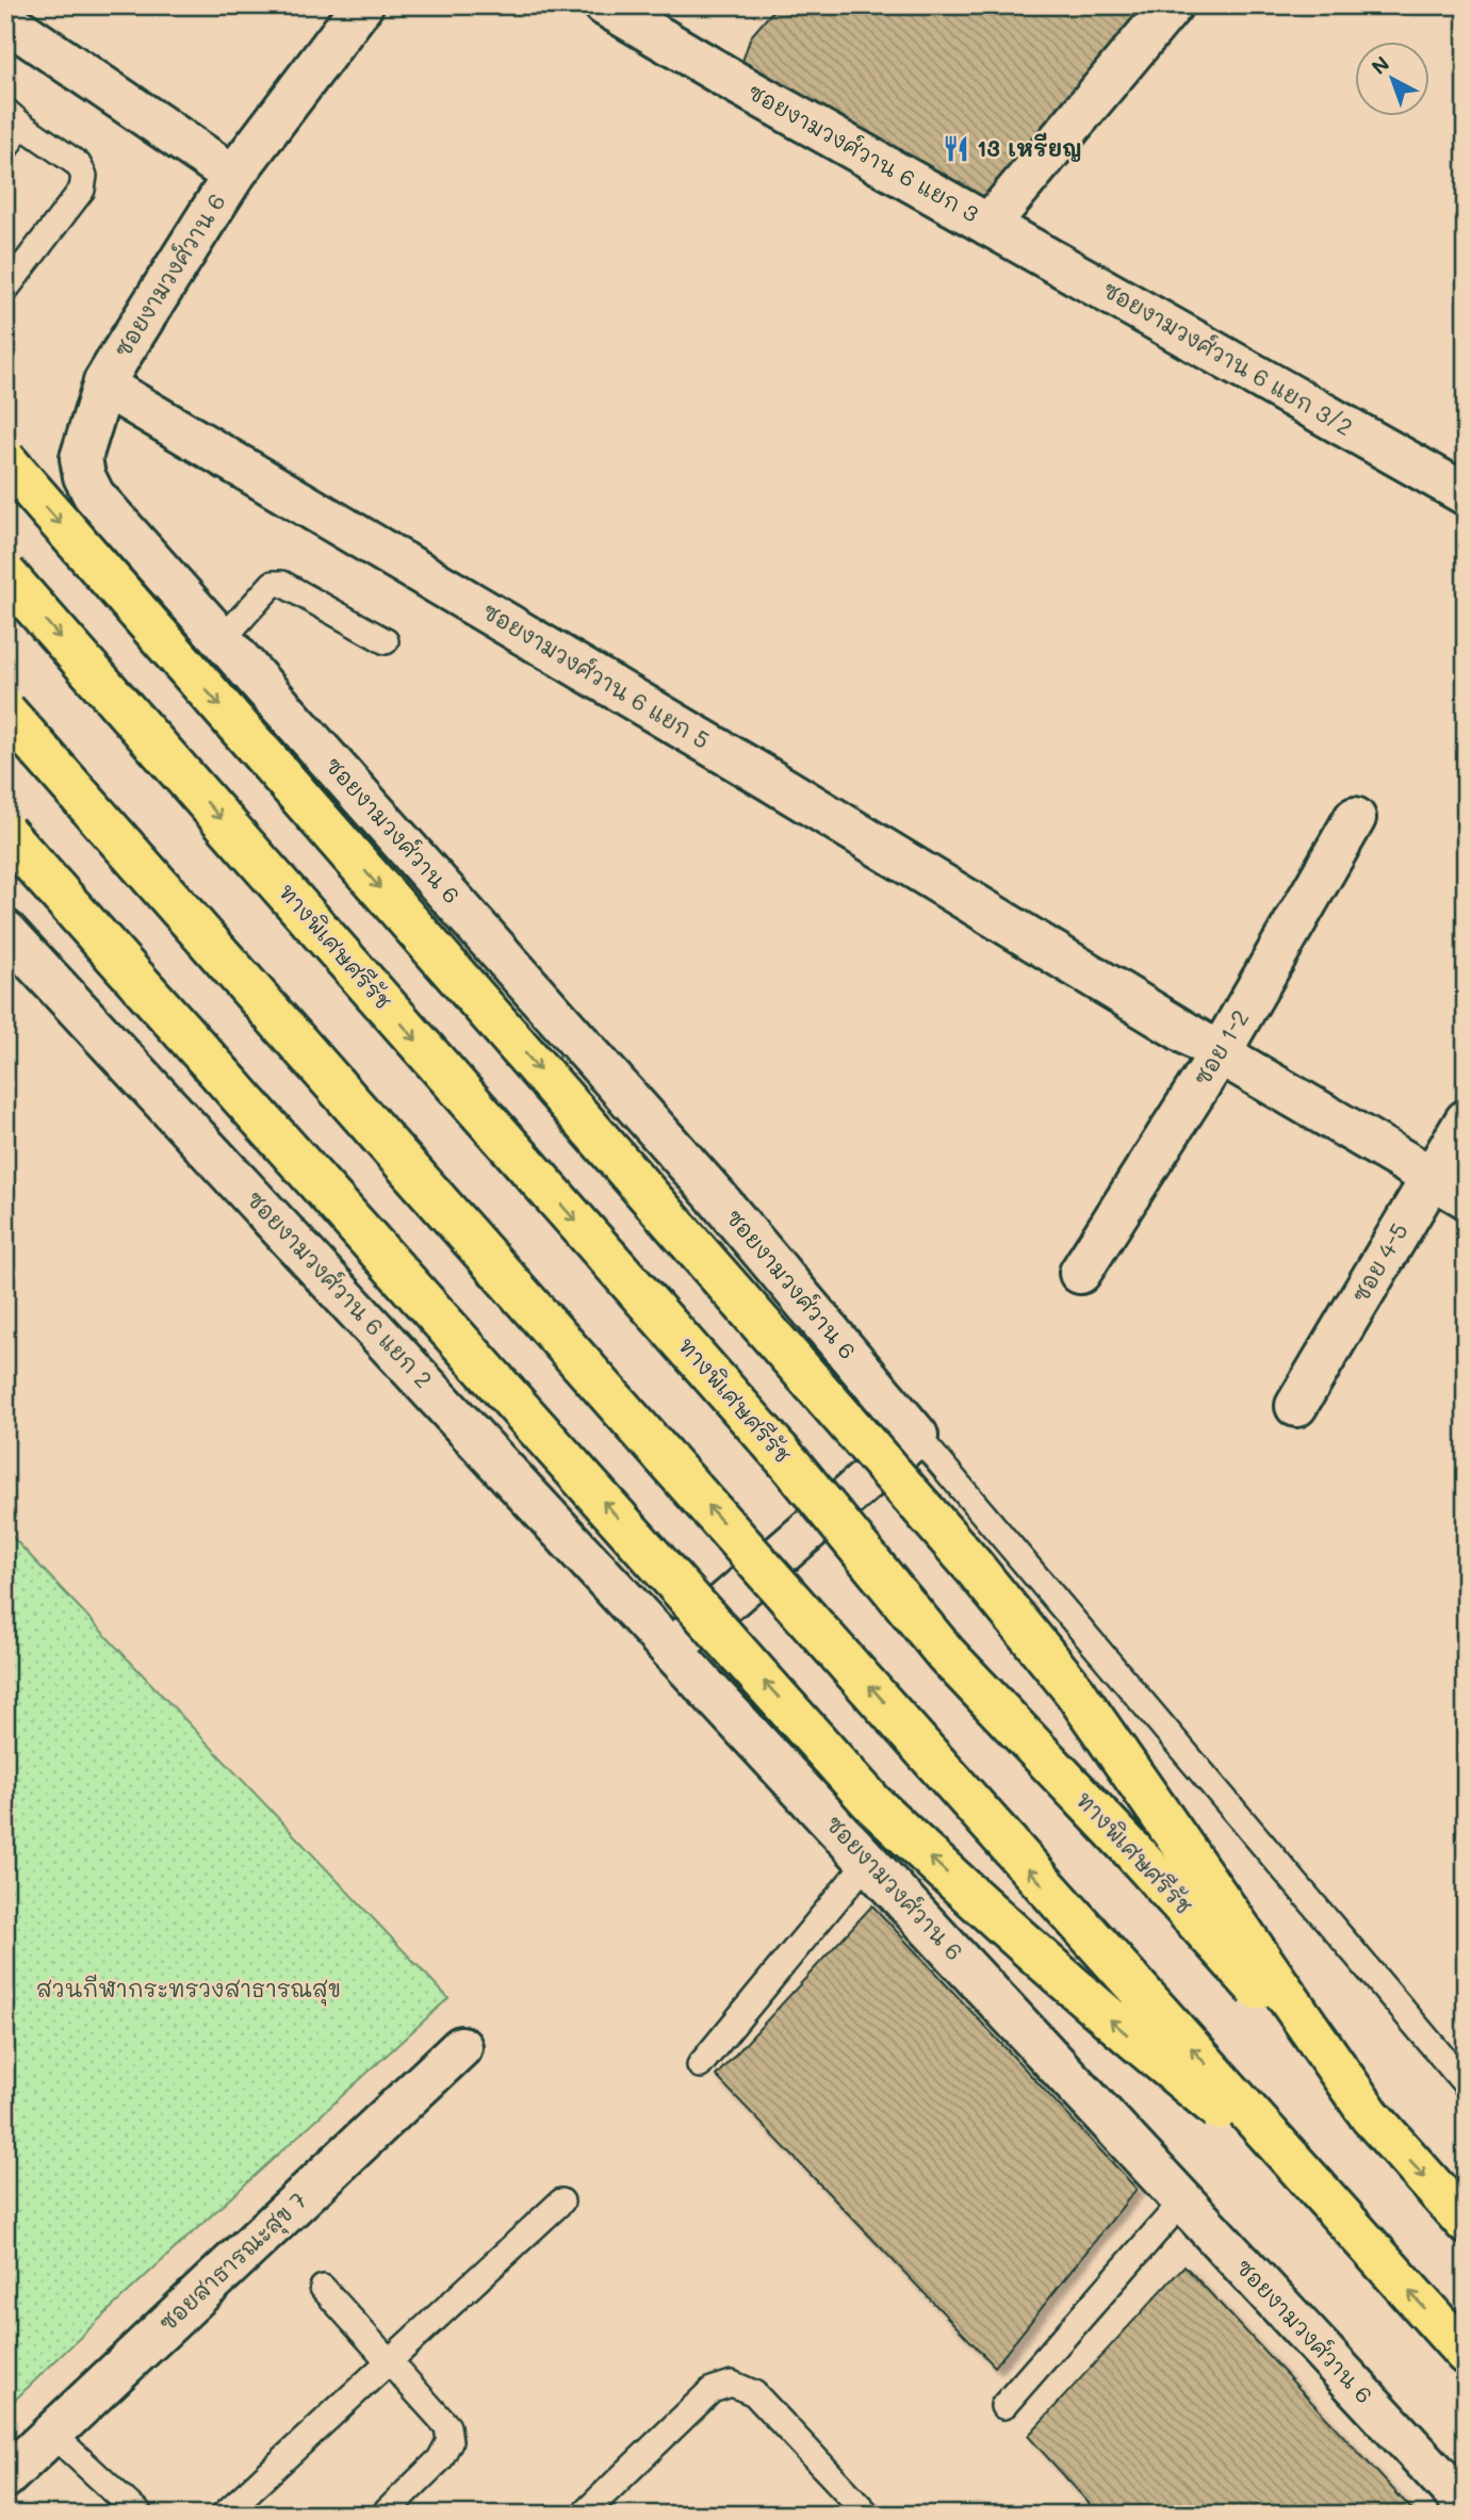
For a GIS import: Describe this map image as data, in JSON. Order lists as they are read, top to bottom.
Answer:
{
  "streets": {
    "highway": ["ทางพิเศษศรีรัช"],
    "street": [
      "ซอยงามวงศ์วาน 6 แยก 3",
      "ซอยงามวงศ์วาน 6",
      "ซอยงามวงศ์วาน 6 แยก 3/2",
      "ซอยงามวงศ์วาน 6 แยก 5",
      "ซอย 1-2",
      "ซอย 4-5",
      "ซอยงามวงศ์วาน 6 แยก 2",
      "ซอยสาธารณะสุข 7"
    ]
  },
  "crossings": [
    ["ซอยงามวงศ์วาน 6 แยก 3", "ซอยงามวงศ์วาน 6 แยก 3/2"],
    ["ซอยงามวงศ์วาน 6", "ซอยงามวงศ์วาน 6 แยก 5"],
    ["ซอยงามวงศ์วาน 6", "ซอยงามวงศ์วาน 6 แยก 2"],
    ["ซอยงามวงศ์วาน 6 แยก 5", "ซอย 1-2"],
    ["ซอยงามวงศ์วาน 6 แยก 5", "ซอย 4-5"]
  ],
  "parks": ["สวนกีฬากระทรวงสาธารณสุข"],
  "places": {
    "restaurant": ["13 เหรียญ"]
  },
  "north": "top left"
}
